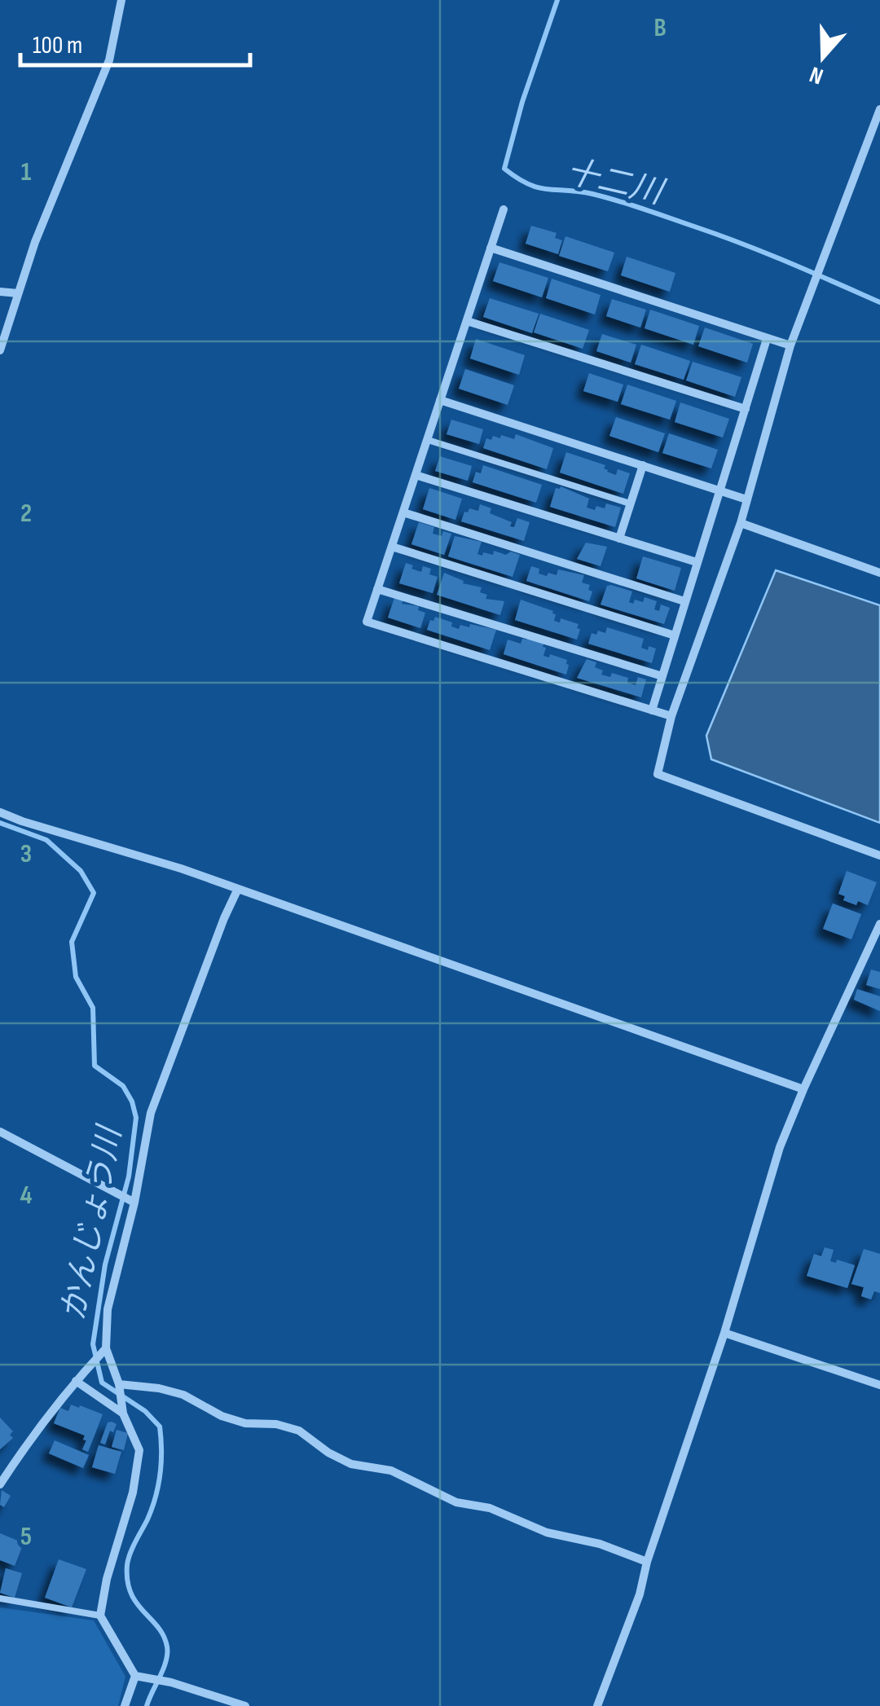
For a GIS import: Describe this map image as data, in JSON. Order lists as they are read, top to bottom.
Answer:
{
  "water": ["十二川", "かんじょう川"],
  "scale_bar": "100 m",
  "north": "bottom",
  "grid": {
    "columns": ["B"],
    "rows": [
      "1",
      "2",
      "3",
      "4",
      "5"
    ]
  }
}
